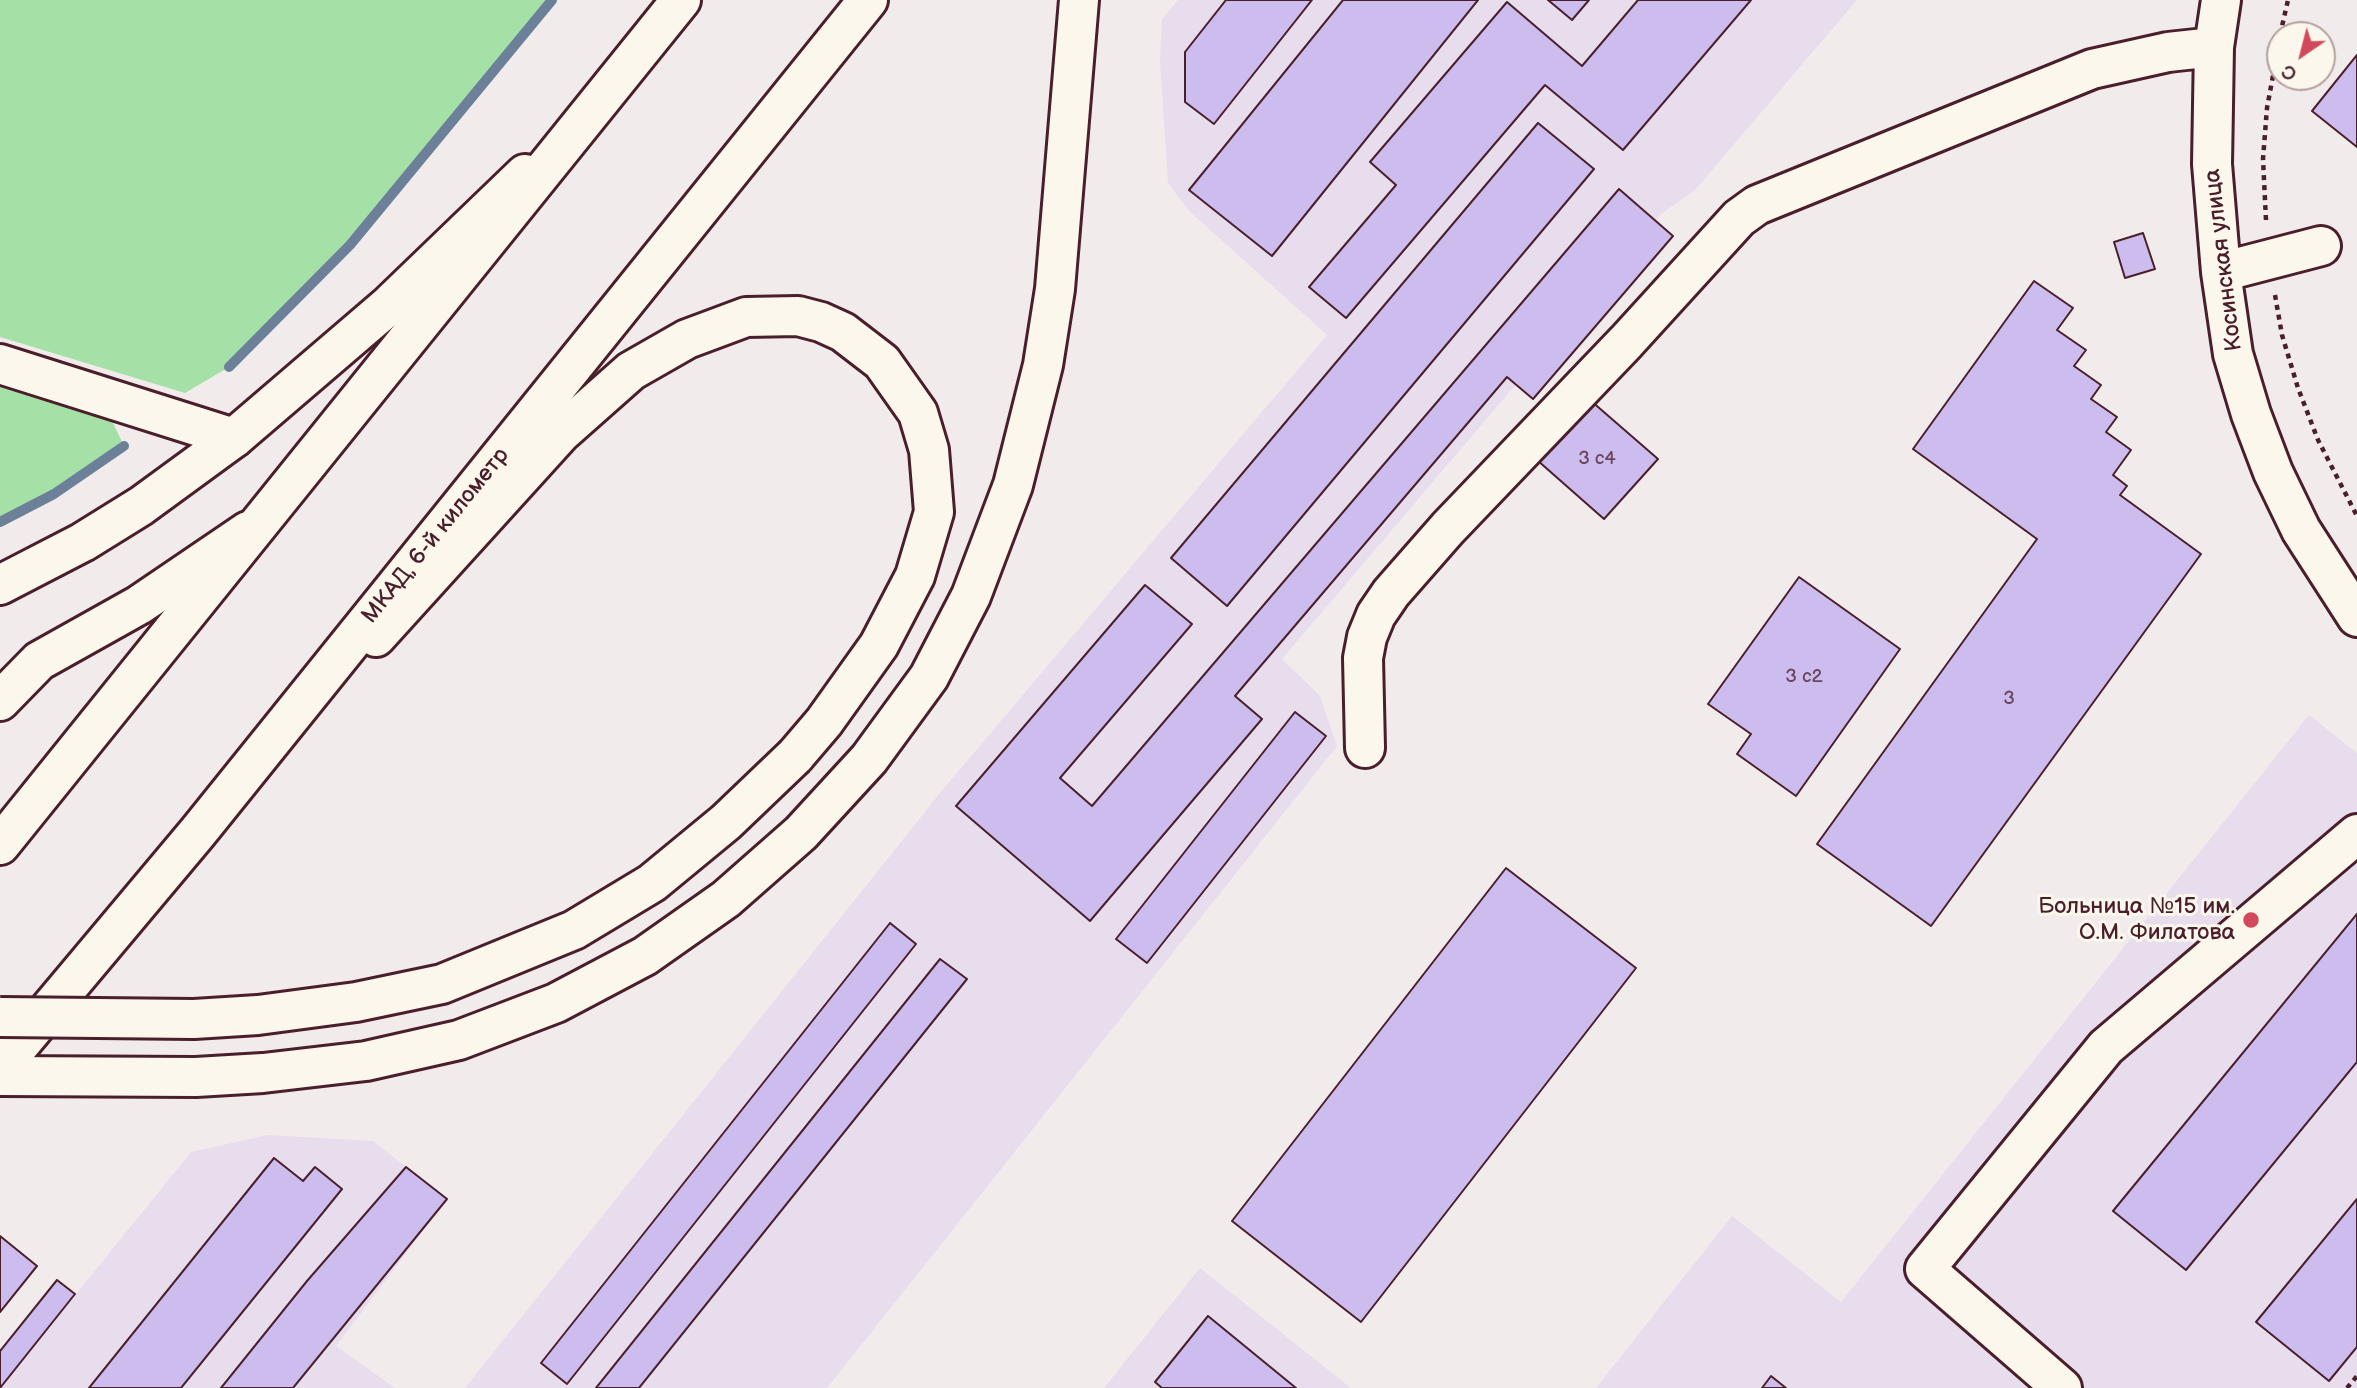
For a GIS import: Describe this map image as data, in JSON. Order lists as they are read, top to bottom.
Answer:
{
  "streets": {
    "main road": ["Косинская улица", "МКАД, 6-й километр"]
  },
  "places": ["Больница №15 им. О.М. Филатова"],
  "house_numbers": ["3 с4", "3 с2", "3"],
  "north": "bottom left"
}
